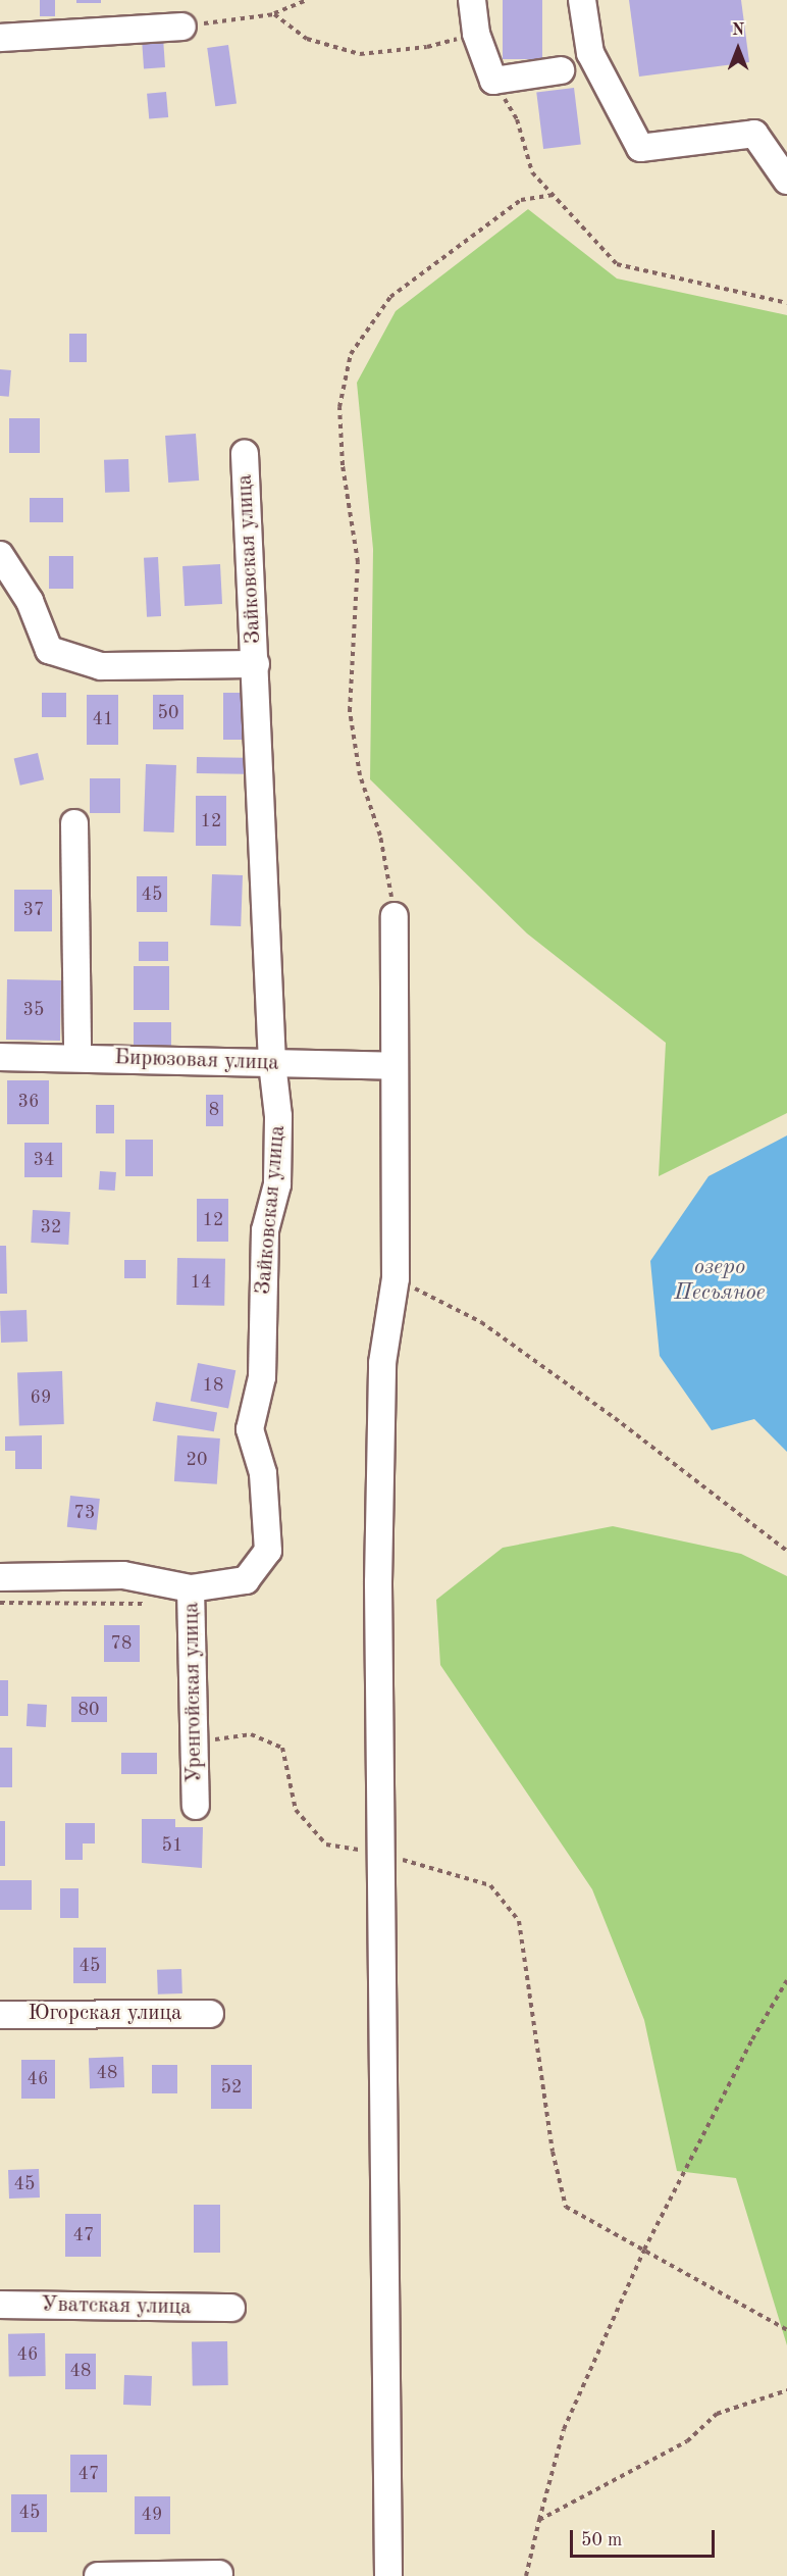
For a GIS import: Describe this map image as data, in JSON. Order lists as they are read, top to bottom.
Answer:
{
  "streets": {
    "street": [
      "Зайковская улица",
      "Бирюзовая улица",
      "Уренгойская улица",
      "Югорская улица",
      "Уватская улица"
    ]
  },
  "crossings": [
    ["Зайковская улица", "Бирюзовая улица"],
    ["Зайковская улица", "Уренгойская улица"]
  ],
  "water": ["озеро Песьяное"],
  "house_numbers": [
    "50",
    "41",
    "12",
    "45",
    "37",
    "35",
    "36",
    "8",
    "34",
    "12",
    "32",
    "14",
    "18",
    "69",
    "20",
    "73",
    "78",
    "80",
    "51",
    "45",
    "48",
    "46",
    "52",
    "45",
    "47",
    "46",
    "48",
    "47",
    "45",
    "49"
  ],
  "scale_bar": "50 m",
  "north": "top"
}
